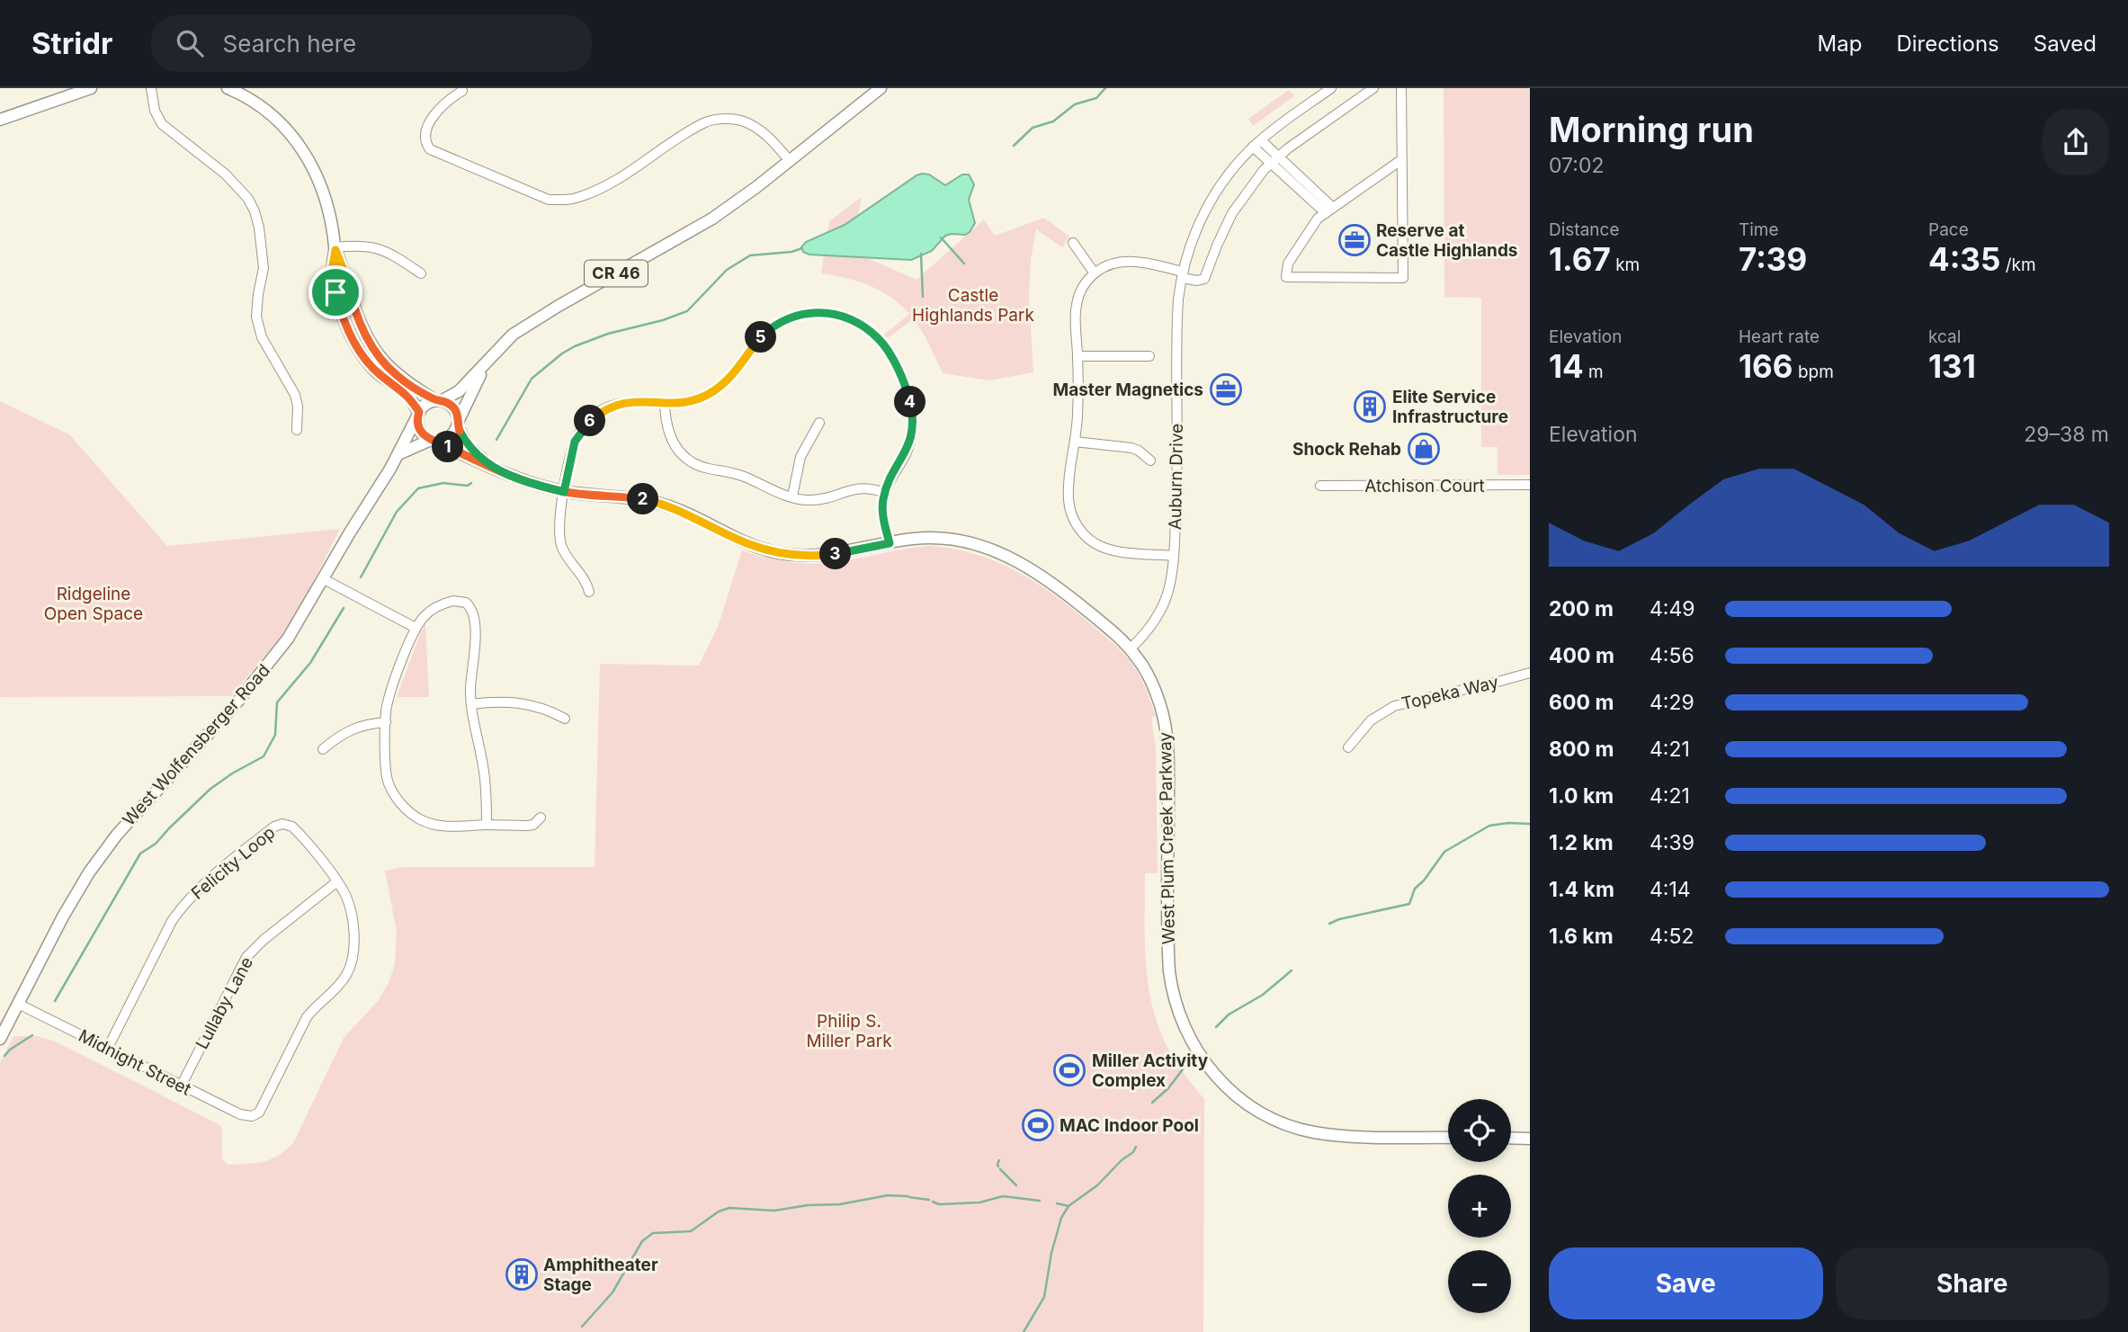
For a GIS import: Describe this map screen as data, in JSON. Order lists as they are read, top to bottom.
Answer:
{
  "streets": {
    "main road": ["CR 46", "West Wolfensberger Road", "West Plum Creek Parkway"],
    "street": [
      "Auburn Drive",
      "Atchison Court",
      "Topeka Way",
      "Felicity Loop",
      "Lullaby Lane",
      "Midnight Street"
    ]
  },
  "crossings": [
    ["Auburn Drive", "West Plum Creek Parkway"],
    ["West Wolfensberger Road", "West Plum Creek Parkway"],
    ["West Wolfensberger Road", "Midnight Street"],
    ["Felicity Loop", "Lullaby Lane"],
    ["Felicity Loop", "Midnight Street"],
    ["Lullaby Lane", "Midnight Street"]
  ],
  "parks": ["Castle Highlands Park", "Ridgeline Open Space", "Philip S. Miller Park"],
  "places": {
    "office": ["Reserve at Castle Highlands", "Master Magnetics"],
    "building": ["Elite Service Infrastructure", "Amphitheater Stage"],
    "shop": ["Shock Rehab"],
    "sports": ["Miller Activity Complex", "MAC Indoor Pool"]
  },
  "page": {
    "header": "Stridr",
    "search": "Search here",
    "nav": ["Map", "Directions", "Saved"],
    "heading": ["Morning run", "07:02"],
    "stats": [
      ["Distance", "1.67 km"],
      ["Time", "7:39"],
      ["Pace", "4:35 /km"],
      ["Elevation", "14 m"],
      ["Heart rate", "166 bpm"],
      ["kcal", "131"]
    ],
    "pins": [
      "5",
      "4",
      "6",
      "1",
      "2",
      "3"
    ],
    "chart": ["Elevation", "29–38 m"],
    "list": [
      {
        "name": "200 m",
        "note": "4:49"
      },
      {
        "name": "400 m",
        "note": "4:56"
      },
      {
        "name": "600 m",
        "note": "4:29"
      },
      {
        "name": "800 m",
        "note": "4:21"
      },
      {
        "name": "1.0 km",
        "note": "4:21"
      },
      {
        "name": "1.2 km",
        "note": "4:39"
      },
      {
        "name": "1.4 km",
        "note": "4:14"
      },
      {
        "name": "1.6 km",
        "note": "4:52"
      }
    ],
    "map_buttons": ["+", "−"],
    "buttons": ["Save", "Share"]
  }
}
